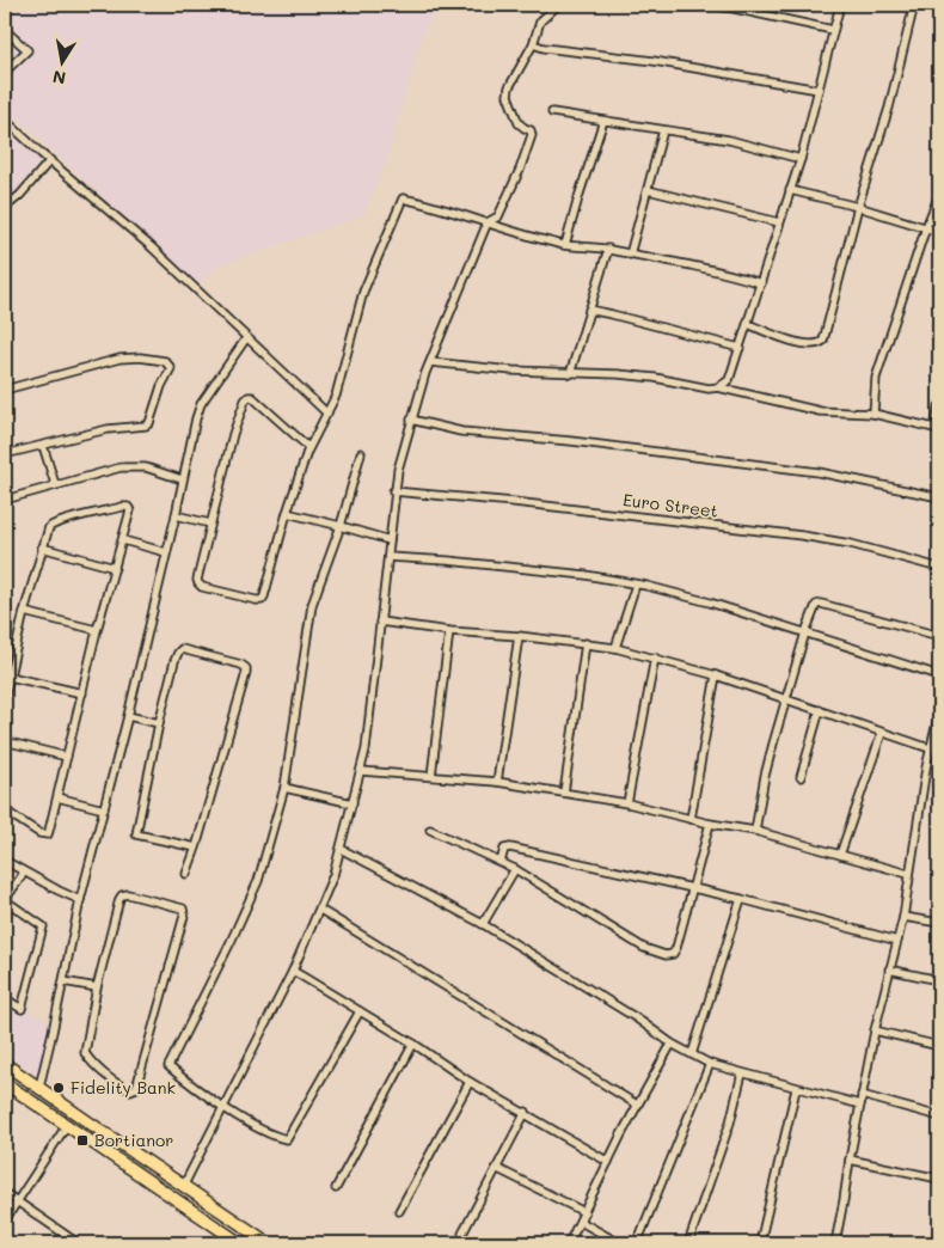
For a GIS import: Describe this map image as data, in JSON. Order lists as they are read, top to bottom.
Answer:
{
  "streets": {
    "street": ["Euro Street"]
  },
  "places": {
    "other": ["Fidelity Bank"],
    "transit": ["Bortianor"]
  },
  "north": "bottom"
}
